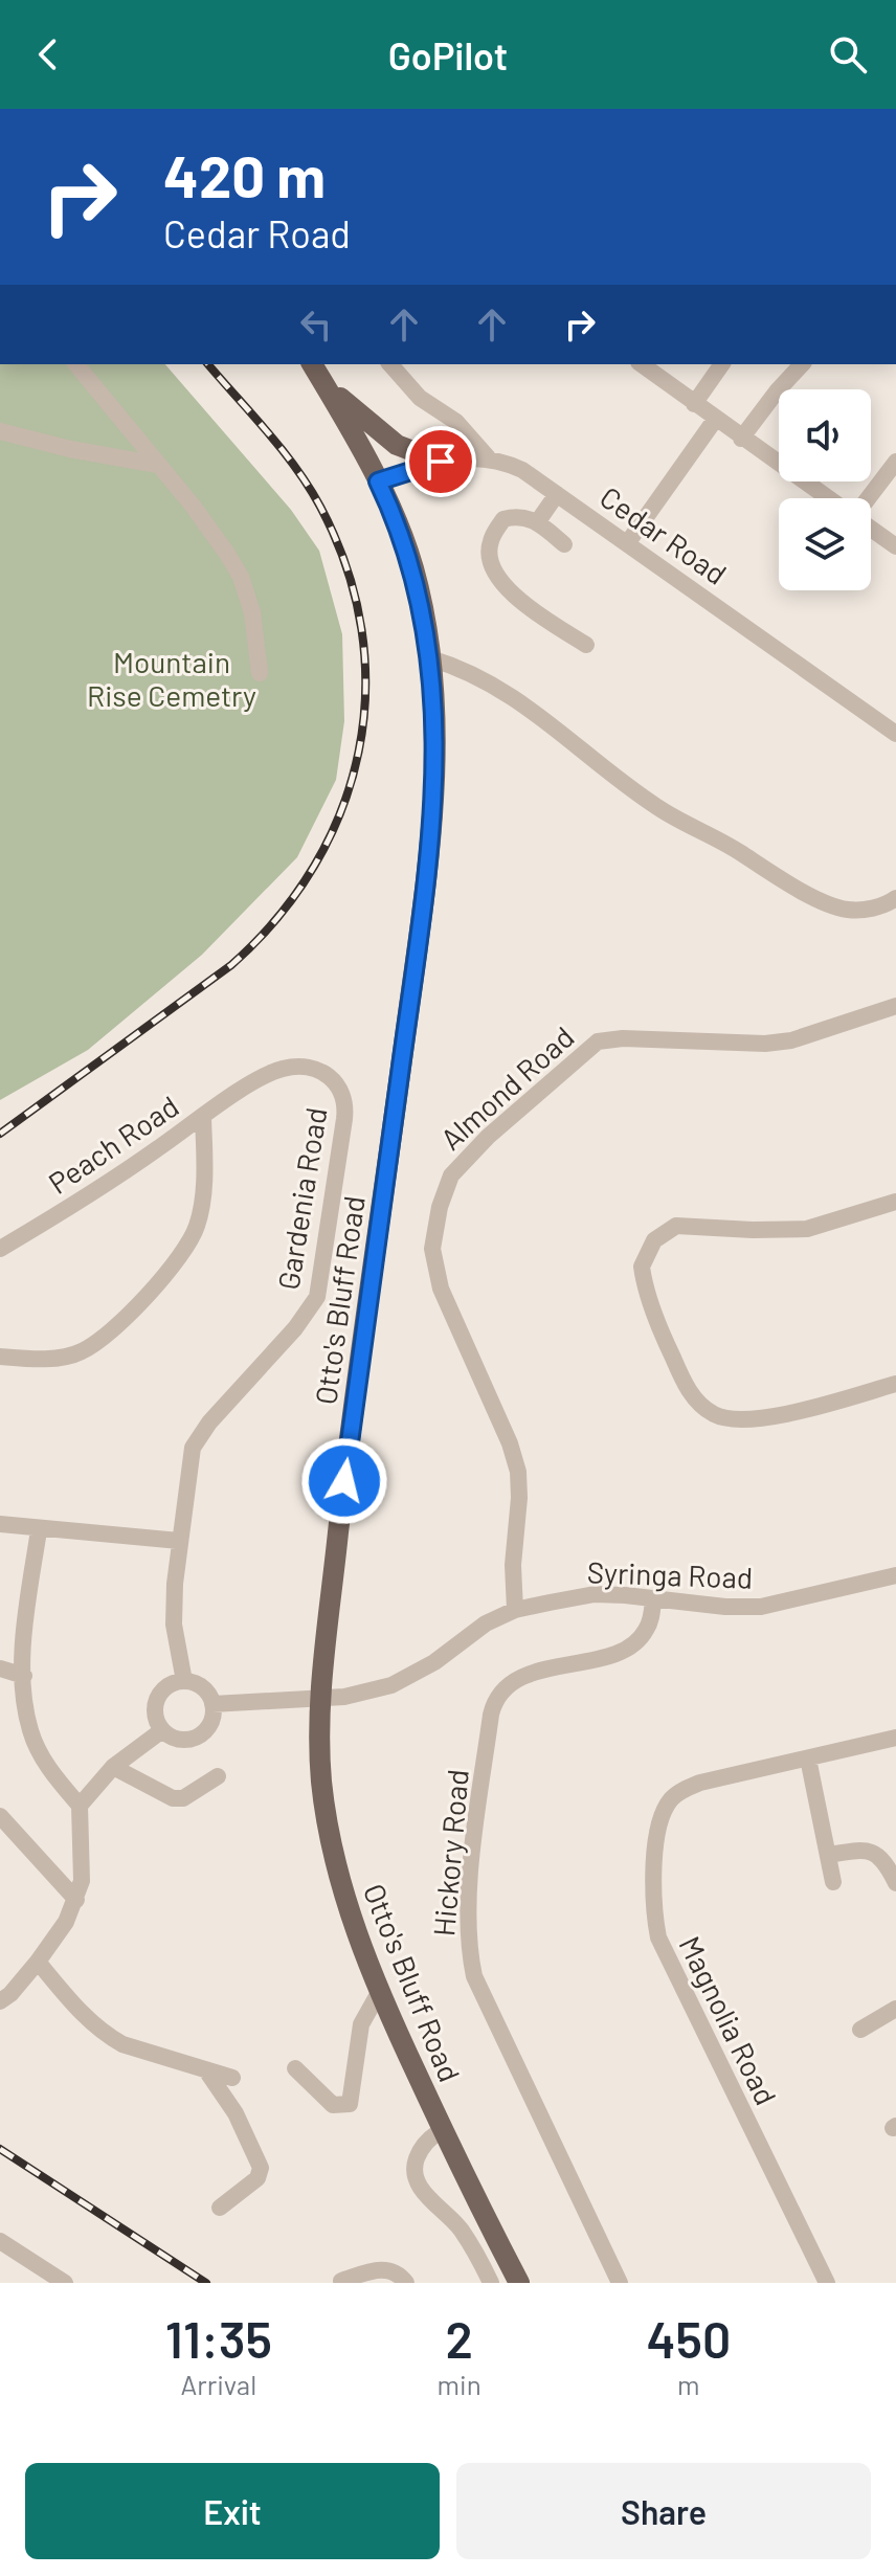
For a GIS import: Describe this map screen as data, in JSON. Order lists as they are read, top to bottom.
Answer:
{
  "streets": {
    "main road": ["Otto's Bluff Road"],
    "street": [
      "Cedar Road",
      "Almond Road",
      "Peach Road",
      "Gardenia Road",
      "Syringa Road",
      "Hickory Road",
      "Magnolia Road"
    ]
  },
  "crossings": [
    ["Cedar Road", "Otto's Bluff Road"],
    ["Almond Road", "Syringa Road"],
    ["Peach Road", "Gardenia Road"],
    ["Gardenia Road", "Syringa Road"],
    ["Otto's Bluff Road", "Syringa Road"],
    ["Syringa Road", "Hickory Road"]
  ],
  "parks": ["Mountain Rise Cemetry"],
  "page": {
    "header": "GoPilot",
    "turn": ["420 m", "Cedar Road"],
    "eta": [
      "11:35",
      "Arrival",
      "2",
      "min",
      "450",
      "m"
    ],
    "buttons": ["Exit", "Share"]
  }
}
